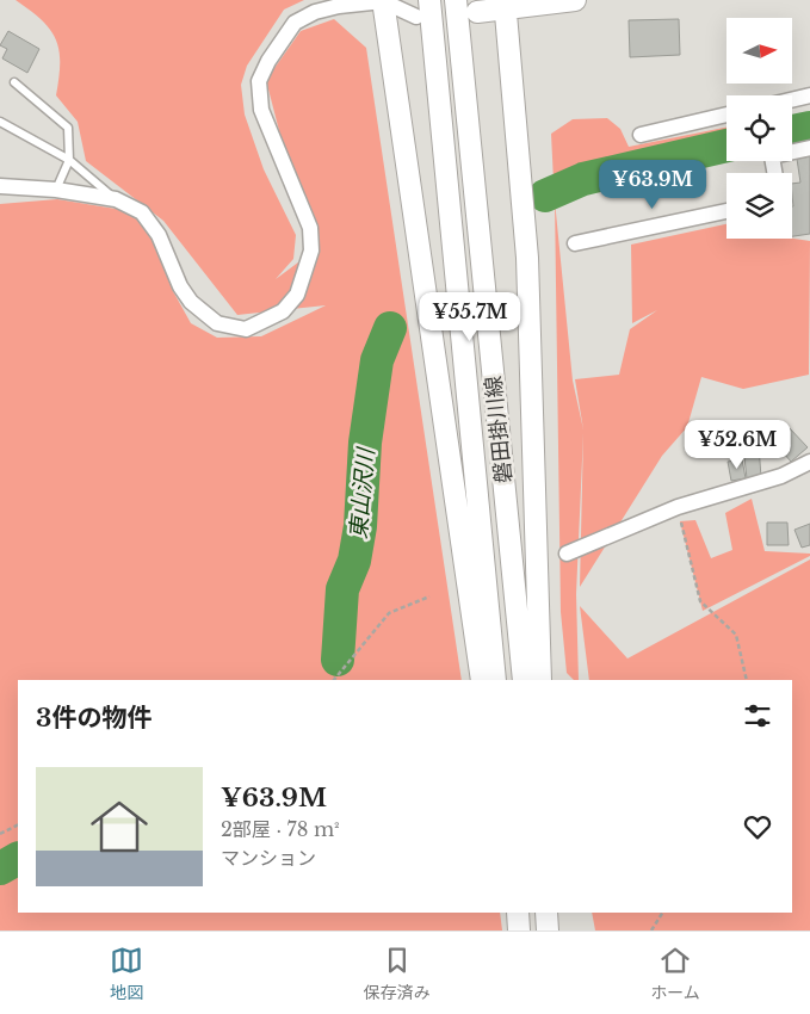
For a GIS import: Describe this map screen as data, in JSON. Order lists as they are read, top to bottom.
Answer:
{
  "streets": {
    "main road": ["磐田掛川線"]
  },
  "water": ["東山沢川"],
  "north": "right",
  "page": {
    "price": ["¥63.9M", "¥55.7M", "¥52.6M"],
    "heading": "3件の物件",
    "list": [
      {
        "name": "¥63.9M",
        "note": "2部屋 · 78 m² · マンション"
      }
    ],
    "tabs": ["地図", "保存済み", "ホーム"]
  }
}
